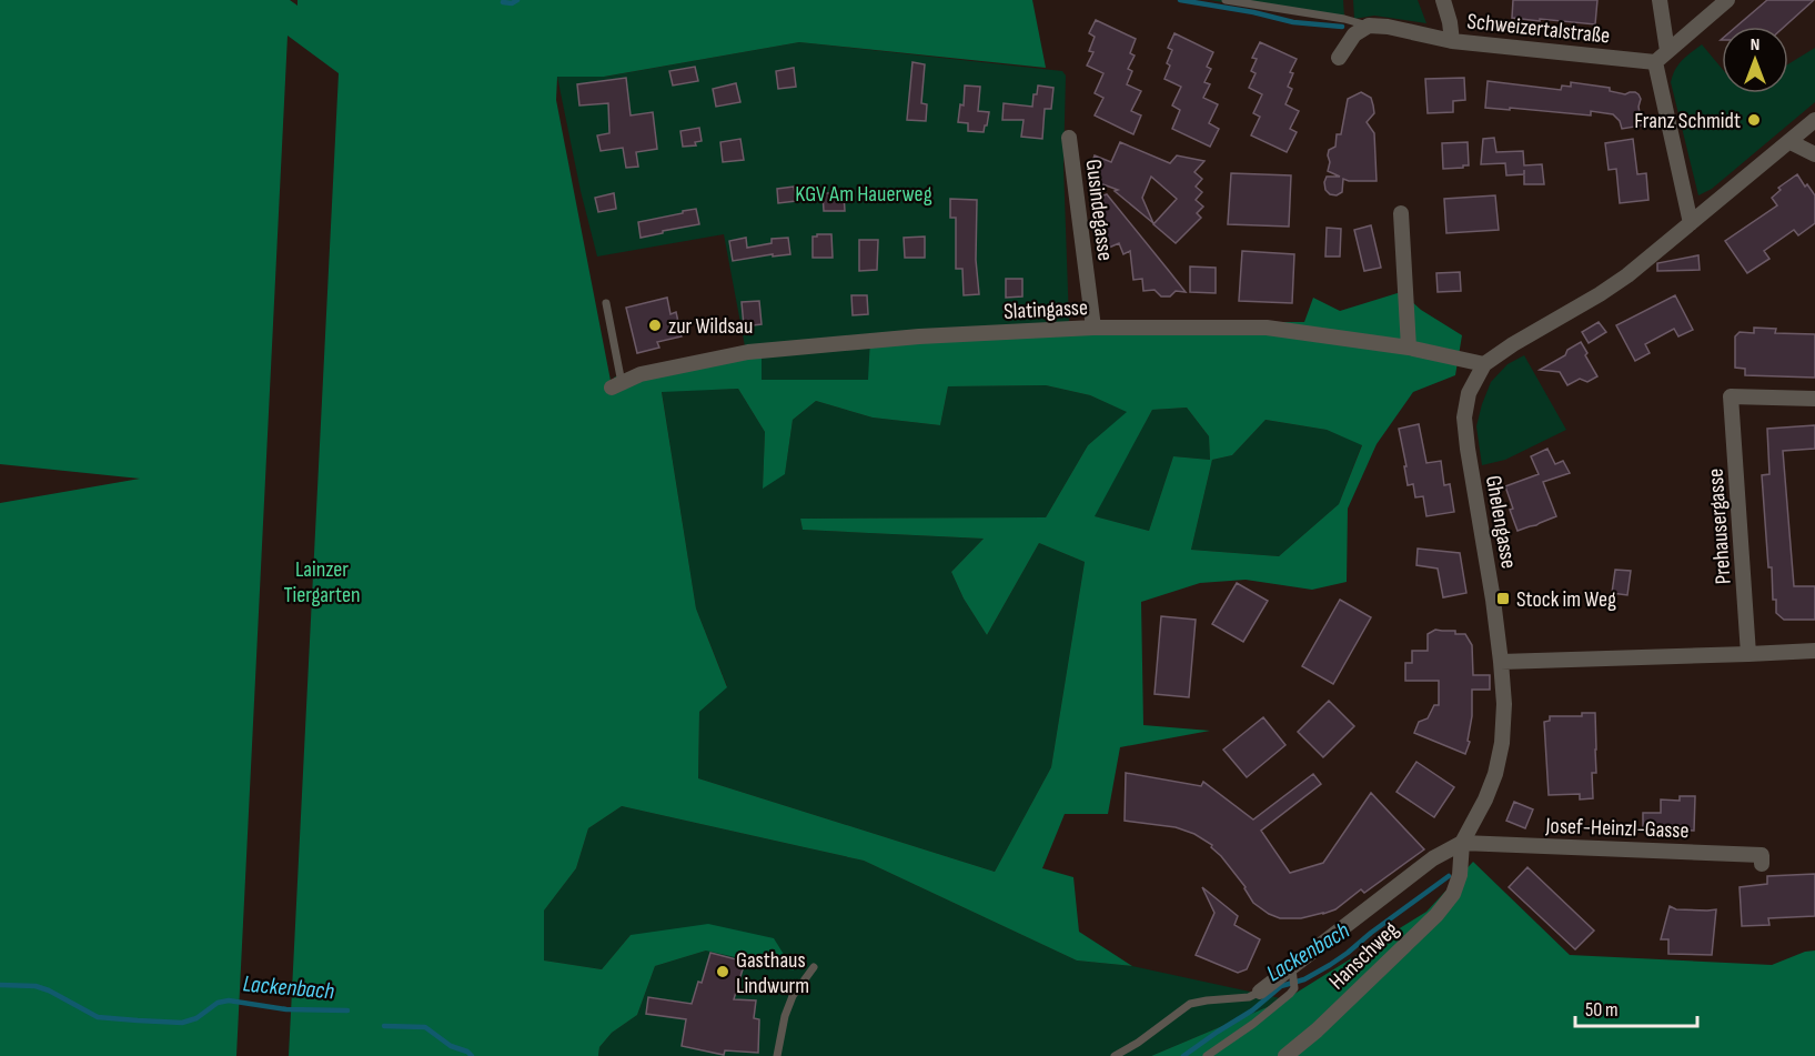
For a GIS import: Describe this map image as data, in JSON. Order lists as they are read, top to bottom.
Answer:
{
  "streets": {
    "street": [
      "Schweizertalstraße",
      "Gusindegasse",
      "Slatingasse",
      "Ghelengasse",
      "Prehausergasse",
      "Josef-Heinzl-Gasse",
      "Hanschweg"
    ]
  },
  "crossings": [
    ["Gusindegasse", "Slatingasse"],
    ["Slatingasse", "Ghelengasse"],
    ["Ghelengasse", "Josef-Heinzl-Gasse"],
    ["Ghelengasse", "Hanschweg"],
    ["Josef-Heinzl-Gasse", "Hanschweg"]
  ],
  "water": ["Lackenbach"],
  "parks": ["KGV Am Hauerweg", "Lainzer Tiergarten"],
  "places": {
    "other": ["Franz Schmidt", "zur Wildsau", "Gasthaus Lindwurm"],
    "transit": ["Stock im Weg"]
  },
  "scale_bar": "50 m",
  "north": "top"
}
